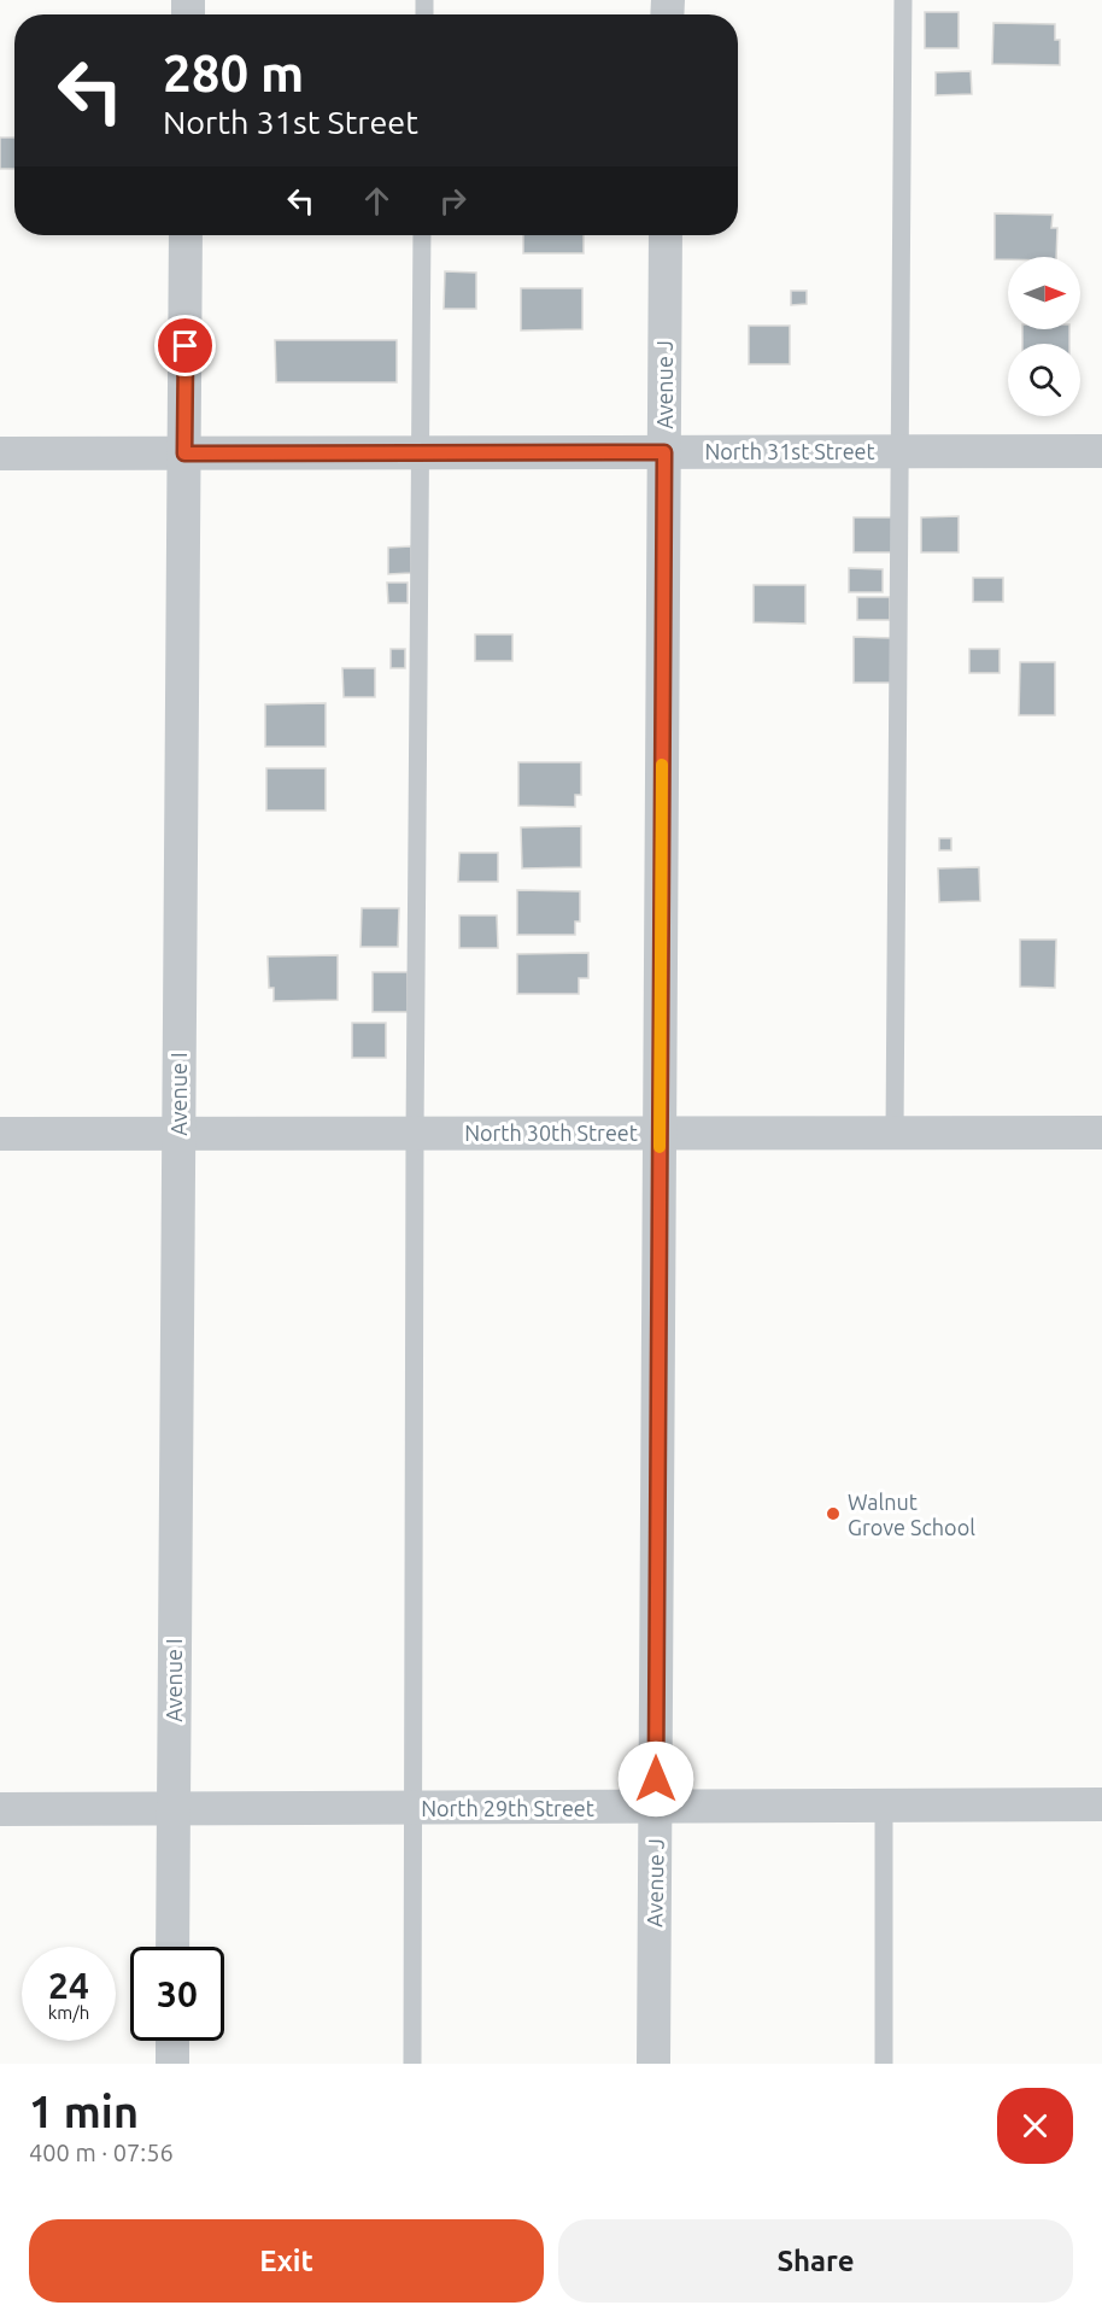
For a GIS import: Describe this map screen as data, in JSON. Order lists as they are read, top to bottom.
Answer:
{
  "streets": {
    "street": [
      "Avenue J",
      "North 31st Street",
      "Avenue I",
      "North 30th Street",
      "North 29th Street"
    ]
  },
  "crossings": [
    ["Avenue J", "North 31st Street"],
    ["Avenue J", "North 30th Street"],
    ["Avenue J", "North 29th Street"],
    ["North 31st Street", "Avenue I"],
    ["Avenue I", "North 30th Street"],
    ["Avenue I", "North 29th Street"]
  ],
  "places": ["Walnut Grove School"],
  "north": "right",
  "page": {
    "turn": ["280 m", "North 31st Street"],
    "speed": "24 km/h",
    "limit": "30",
    "heading": ["1 min", "400 m · 07:56"],
    "buttons": ["Exit", "Share"]
  }
}
